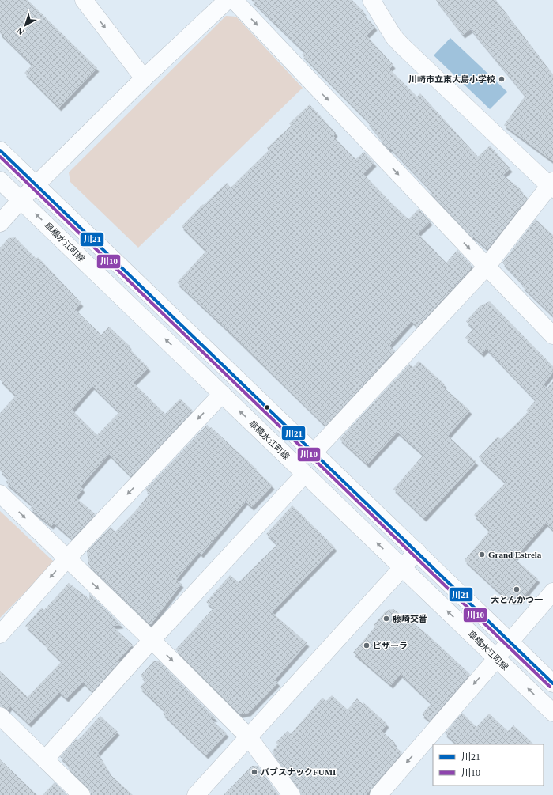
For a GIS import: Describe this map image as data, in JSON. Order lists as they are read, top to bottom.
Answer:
{
  "streets": {
    "street": ["皐橋水江町線"]
  },
  "places": [
    "川崎市立東大島小学校",
    "Grand Estrela",
    "大とんかつ一",
    "藤崎交番",
    "ピザーラ",
    "バブスナックFUMI"
  ],
  "lines": ["transit line 川21", "transit line 川10"],
  "legend": ["川21", "川10"],
  "north": "bottom left"
}
